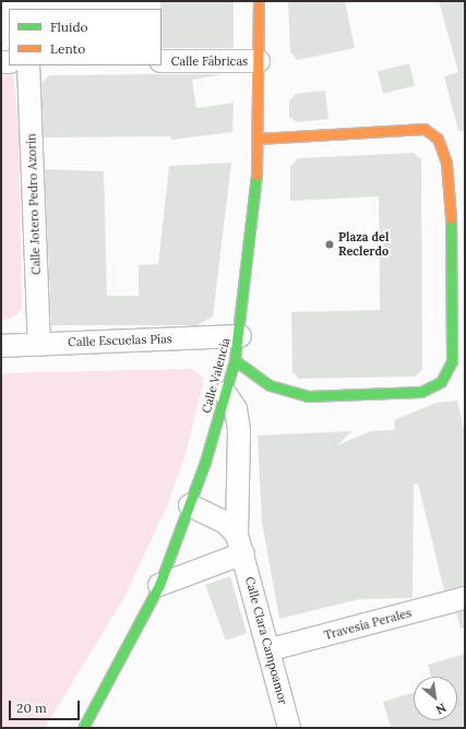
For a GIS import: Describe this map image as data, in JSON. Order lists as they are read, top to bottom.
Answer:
{
  "streets": {
    "main road": ["Calle Valencia"],
    "street": [
      "Calle Fábricas",
      "Calle Jotero Pedro Azorín",
      "Calle Escuelas Pías",
      "Travesía Perales",
      "Calle Clara Campoamor"
    ]
  },
  "crossings": [
    ["Calle Fábricas", "Calle Valencia"],
    ["Calle Jotero Pedro Azorín", "Calle Escuelas Pías"],
    ["Calle Escuelas Pías", "Calle Valencia"],
    ["Travesía Perales", "Calle Clara Campoamor"]
  ],
  "places": ["Plaza del Reclerdo"],
  "legend": ["Fluido", "Lento"],
  "scale_bar": "20 m",
  "north": "bottom right"
}
